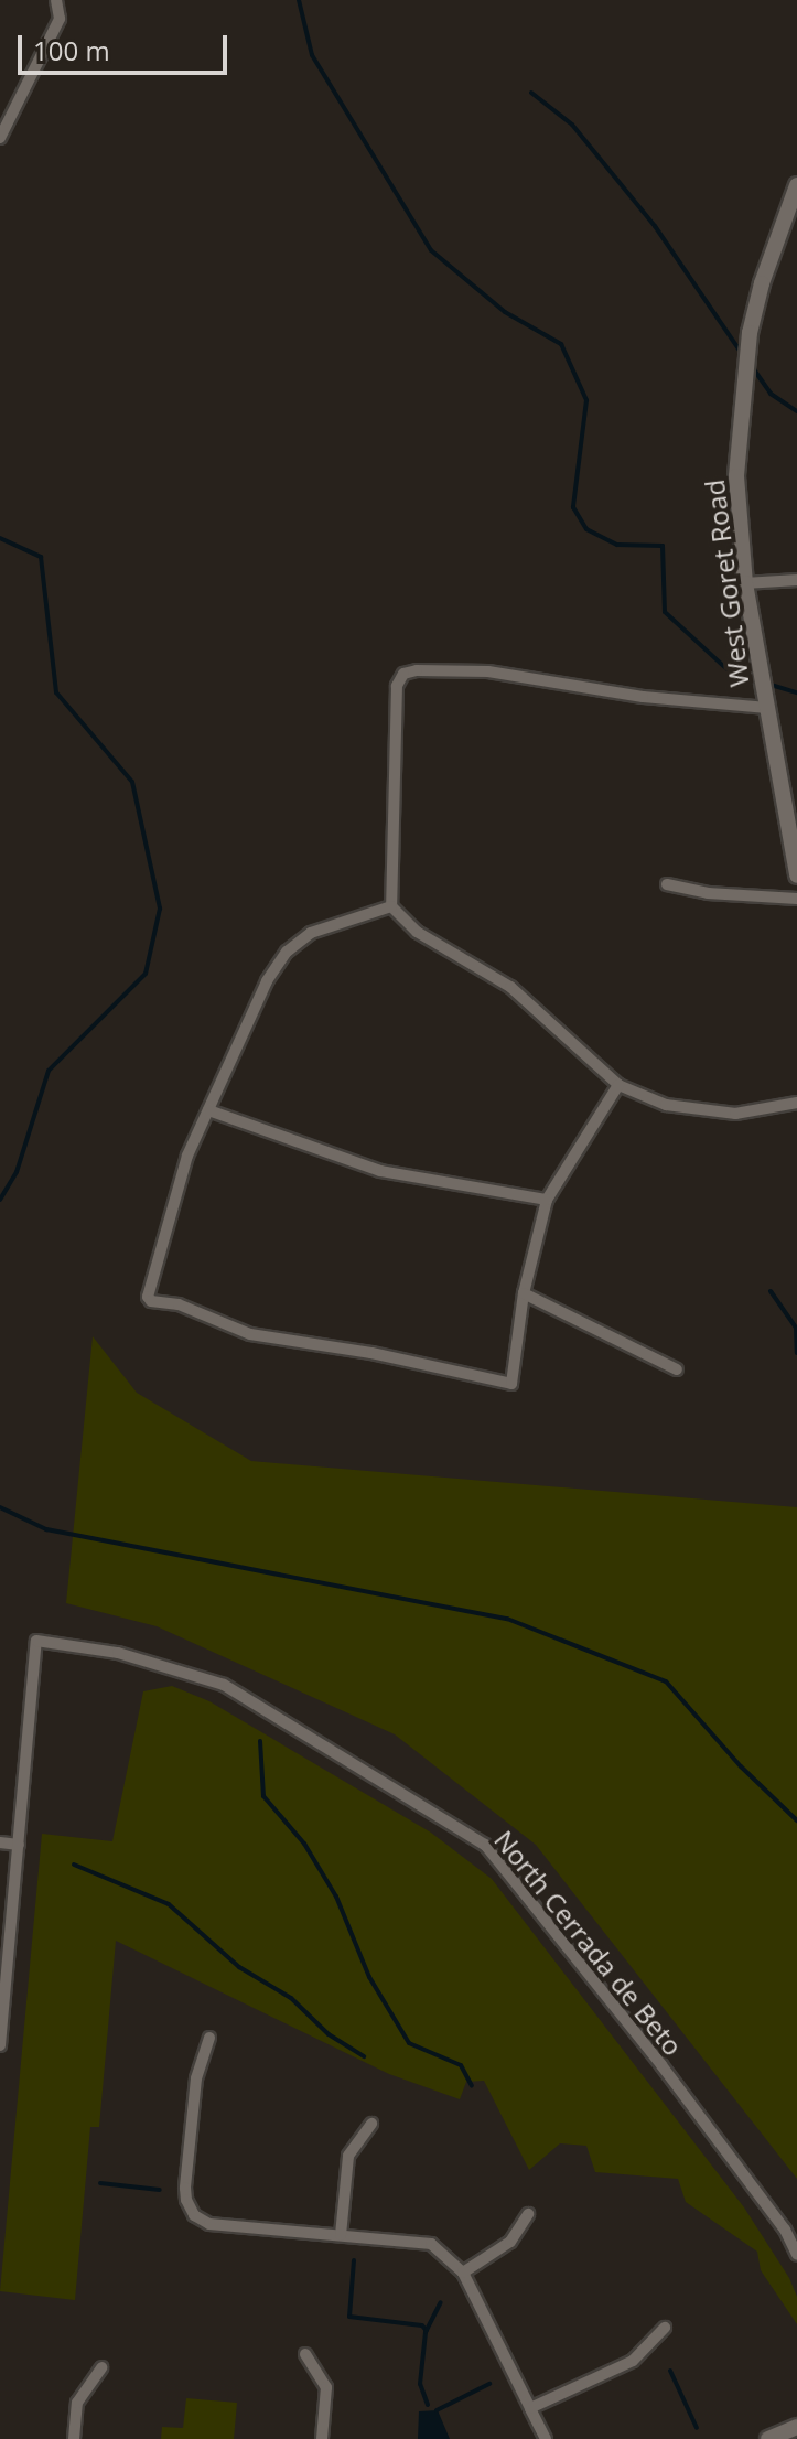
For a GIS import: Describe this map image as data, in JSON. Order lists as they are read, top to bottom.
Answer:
{
  "streets": {
    "street": ["West Goret Road", "North Cerrada de Beto"]
  },
  "scale_bar": "100 m"
}
